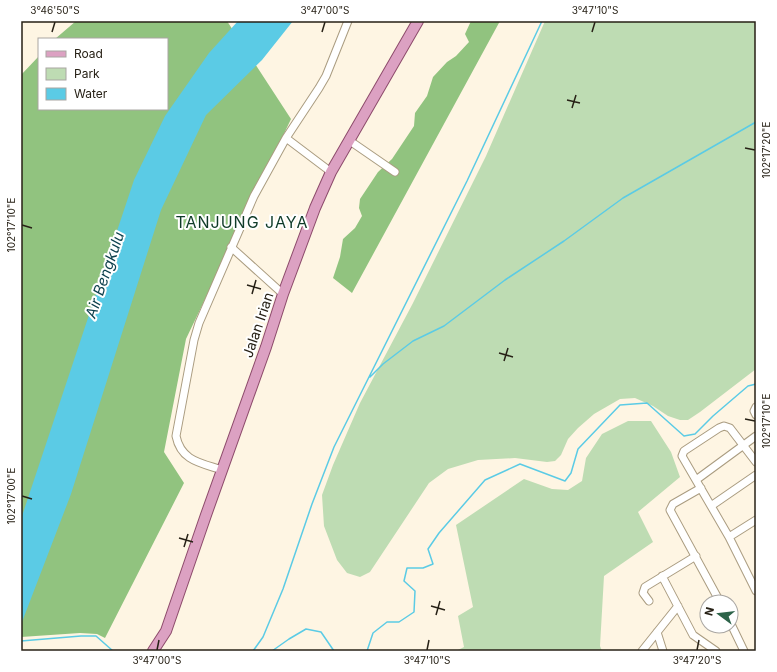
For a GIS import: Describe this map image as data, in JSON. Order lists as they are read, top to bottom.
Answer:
{
  "streets": {
    "main road": ["Jalan Irian"]
  },
  "districts": ["TANJUNG JAYA"],
  "water": ["Air Bengkulu"],
  "legend": ["Road", "Park", "Water"],
  "north": "left",
  "coordinates": [
    "3°46'50\"S",
    "3°47'00\"S",
    "3°47'10\"S",
    "102°17'20\"E",
    "102°17'10\"E",
    "102°17'00\"E",
    "3°47'20\"S"
  ]
}
